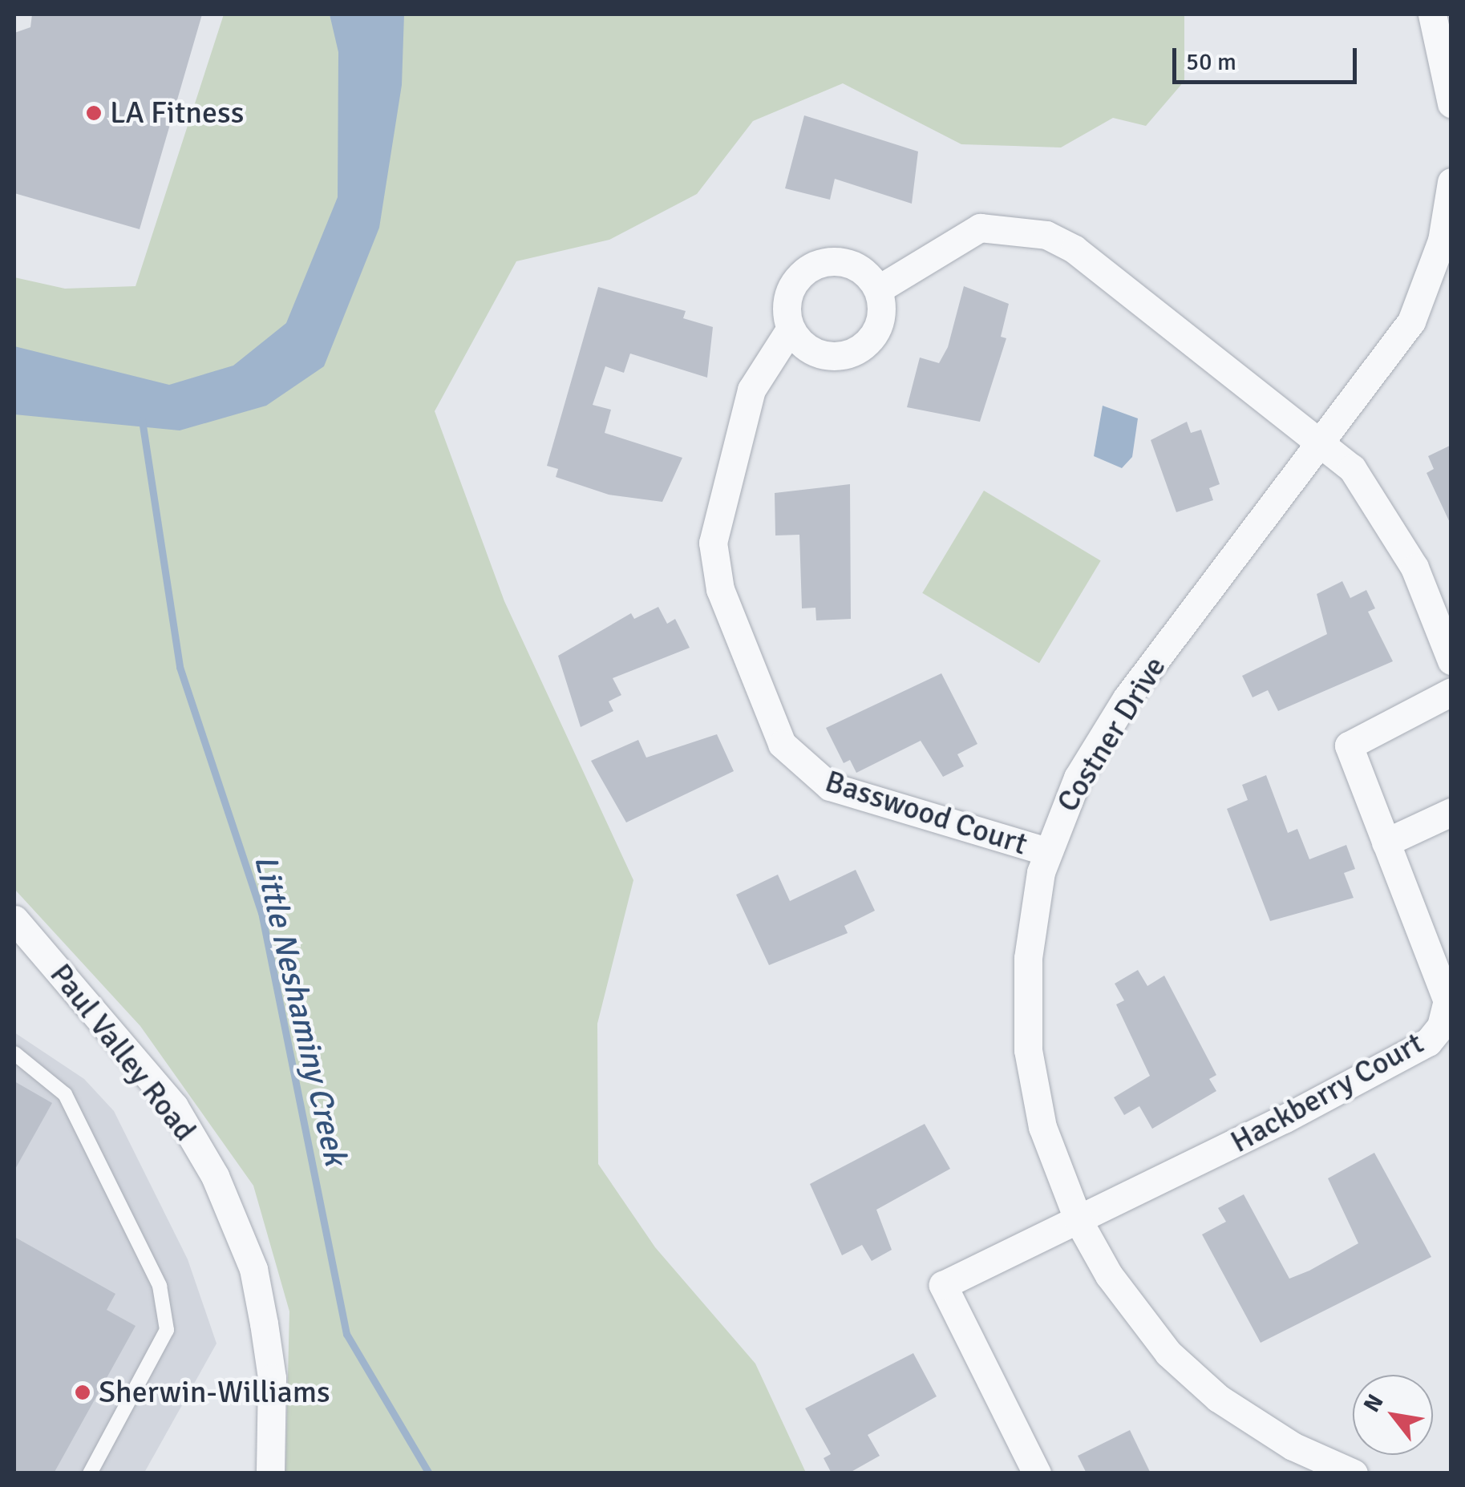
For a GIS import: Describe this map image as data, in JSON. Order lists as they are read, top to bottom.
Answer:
{
  "streets": {
    "street": [
      "Costner Drive",
      "Basswood Court",
      "Paul Valley Road",
      "Hackberry Court"
    ]
  },
  "crossings": [
    ["Costner Drive", "Basswood Court"],
    ["Costner Drive", "Hackberry Court"]
  ],
  "water": ["Little Neshaminy Creek"],
  "places": ["LA Fitness", "Sherwin-Williams"],
  "scale_bar": "50 m",
  "north": "top left"
}
